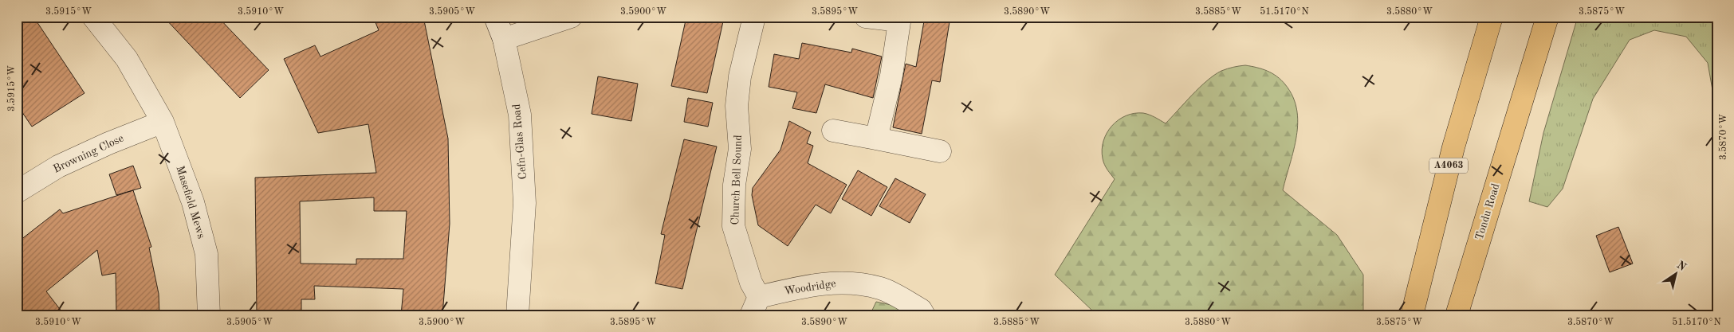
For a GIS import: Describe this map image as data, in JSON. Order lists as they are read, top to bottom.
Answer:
{
  "streets": {
    "main road": ["A4063", "Tondu Road"],
    "street": [
      "Cefn-Glas Road",
      "Browning Close",
      "Church Bell Sound",
      "Masefield Mews",
      "Woodridge"
    ]
  },
  "crossings": [
    ["Browning Close", "Masefield Mews"],
    ["Church Bell Sound", "Woodridge"]
  ],
  "north": "top right",
  "coordinates": [
    "3.5915°W",
    "3.5910°W",
    "3.5905°W",
    "3.5900°W",
    "3.5895°W",
    "3.5890°W",
    "3.5885°W",
    "51.5170°N",
    "3.5880°W",
    "3.5875°W",
    "3.5870°W"
  ]
}
